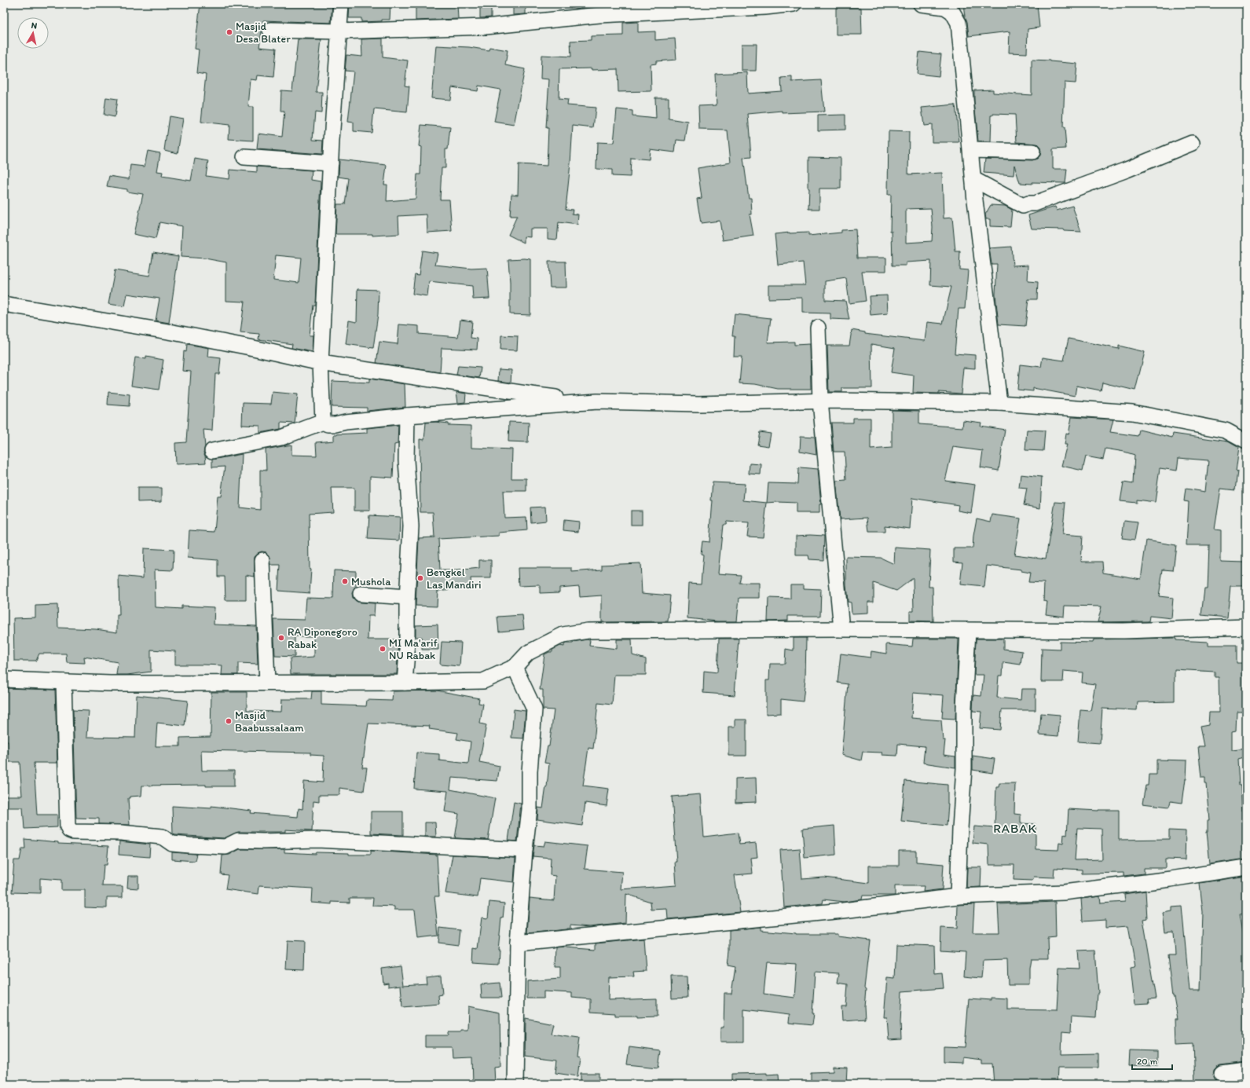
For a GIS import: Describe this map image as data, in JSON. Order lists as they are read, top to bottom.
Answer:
{
  "districts": ["RABAK"],
  "places": [
    "Masjid Desa Blater",
    "Bengkel Las Mandiri",
    "Mushola",
    "RA Diponegoro Rabak",
    "MI Ma'arif NU Rabak",
    "Masjid Baabussalaam"
  ],
  "scale_bar": "20 m",
  "north": "top"
}
